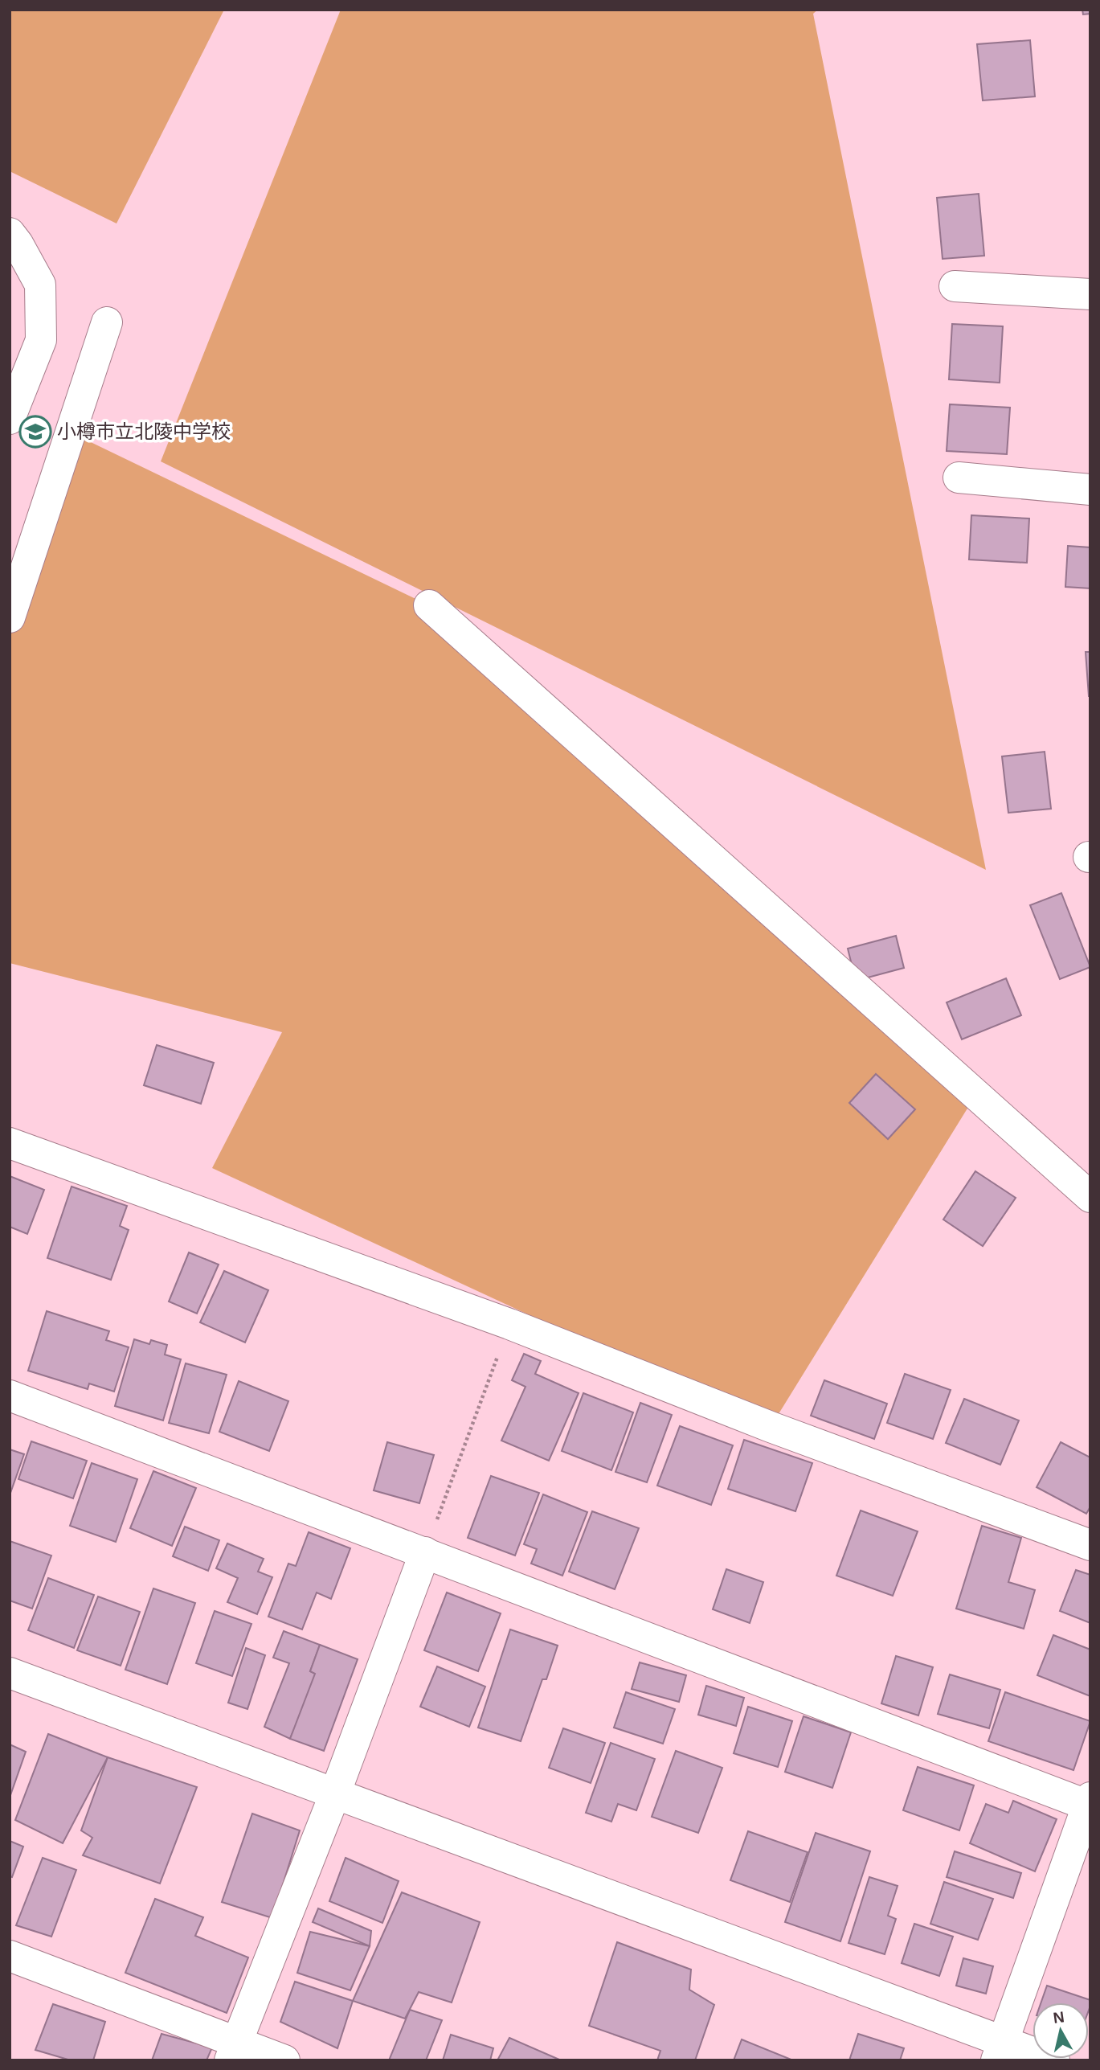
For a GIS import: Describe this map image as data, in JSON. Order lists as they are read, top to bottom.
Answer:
{
  "places": {
    "school or university": ["小樽市立北陵中学校"]
  },
  "north": "top"
}
